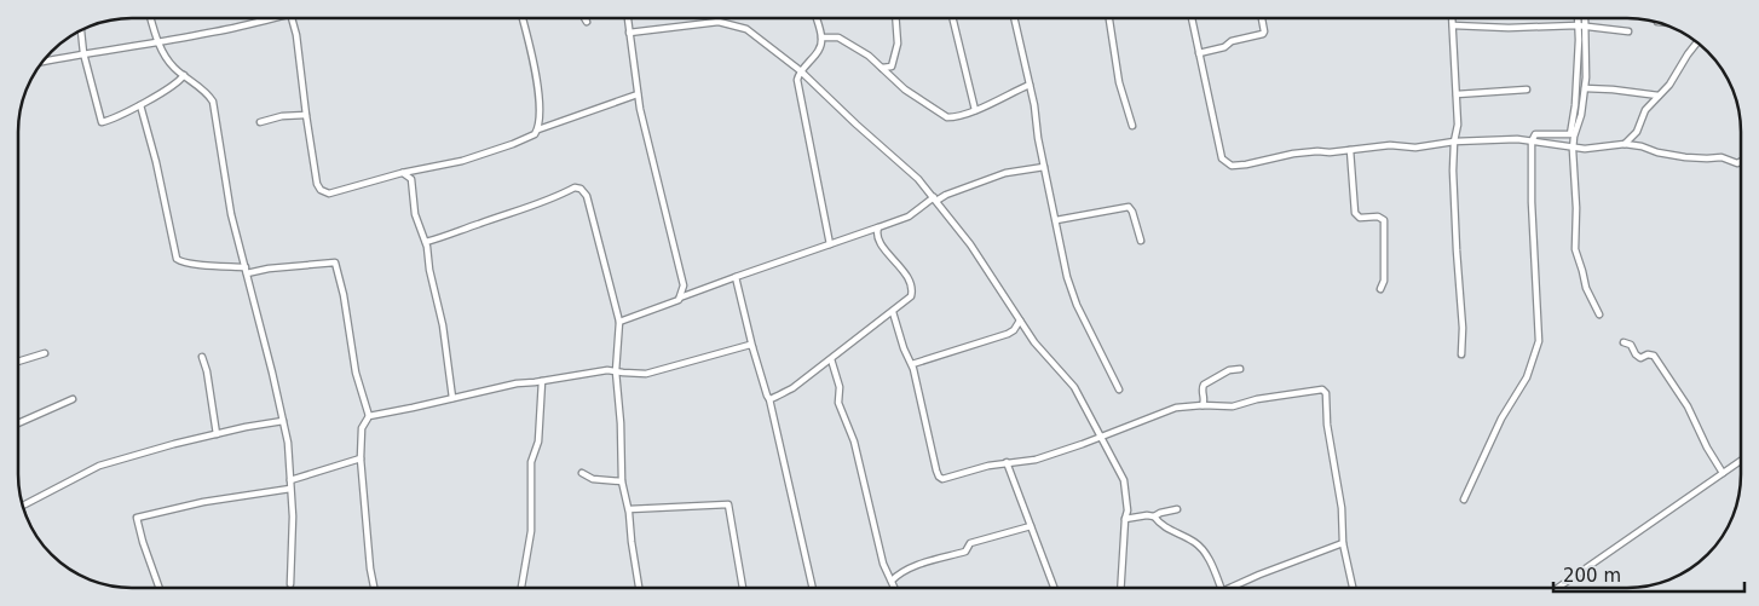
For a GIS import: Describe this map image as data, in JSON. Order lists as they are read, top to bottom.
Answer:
{
  "scale_bar": "200 m"
}
